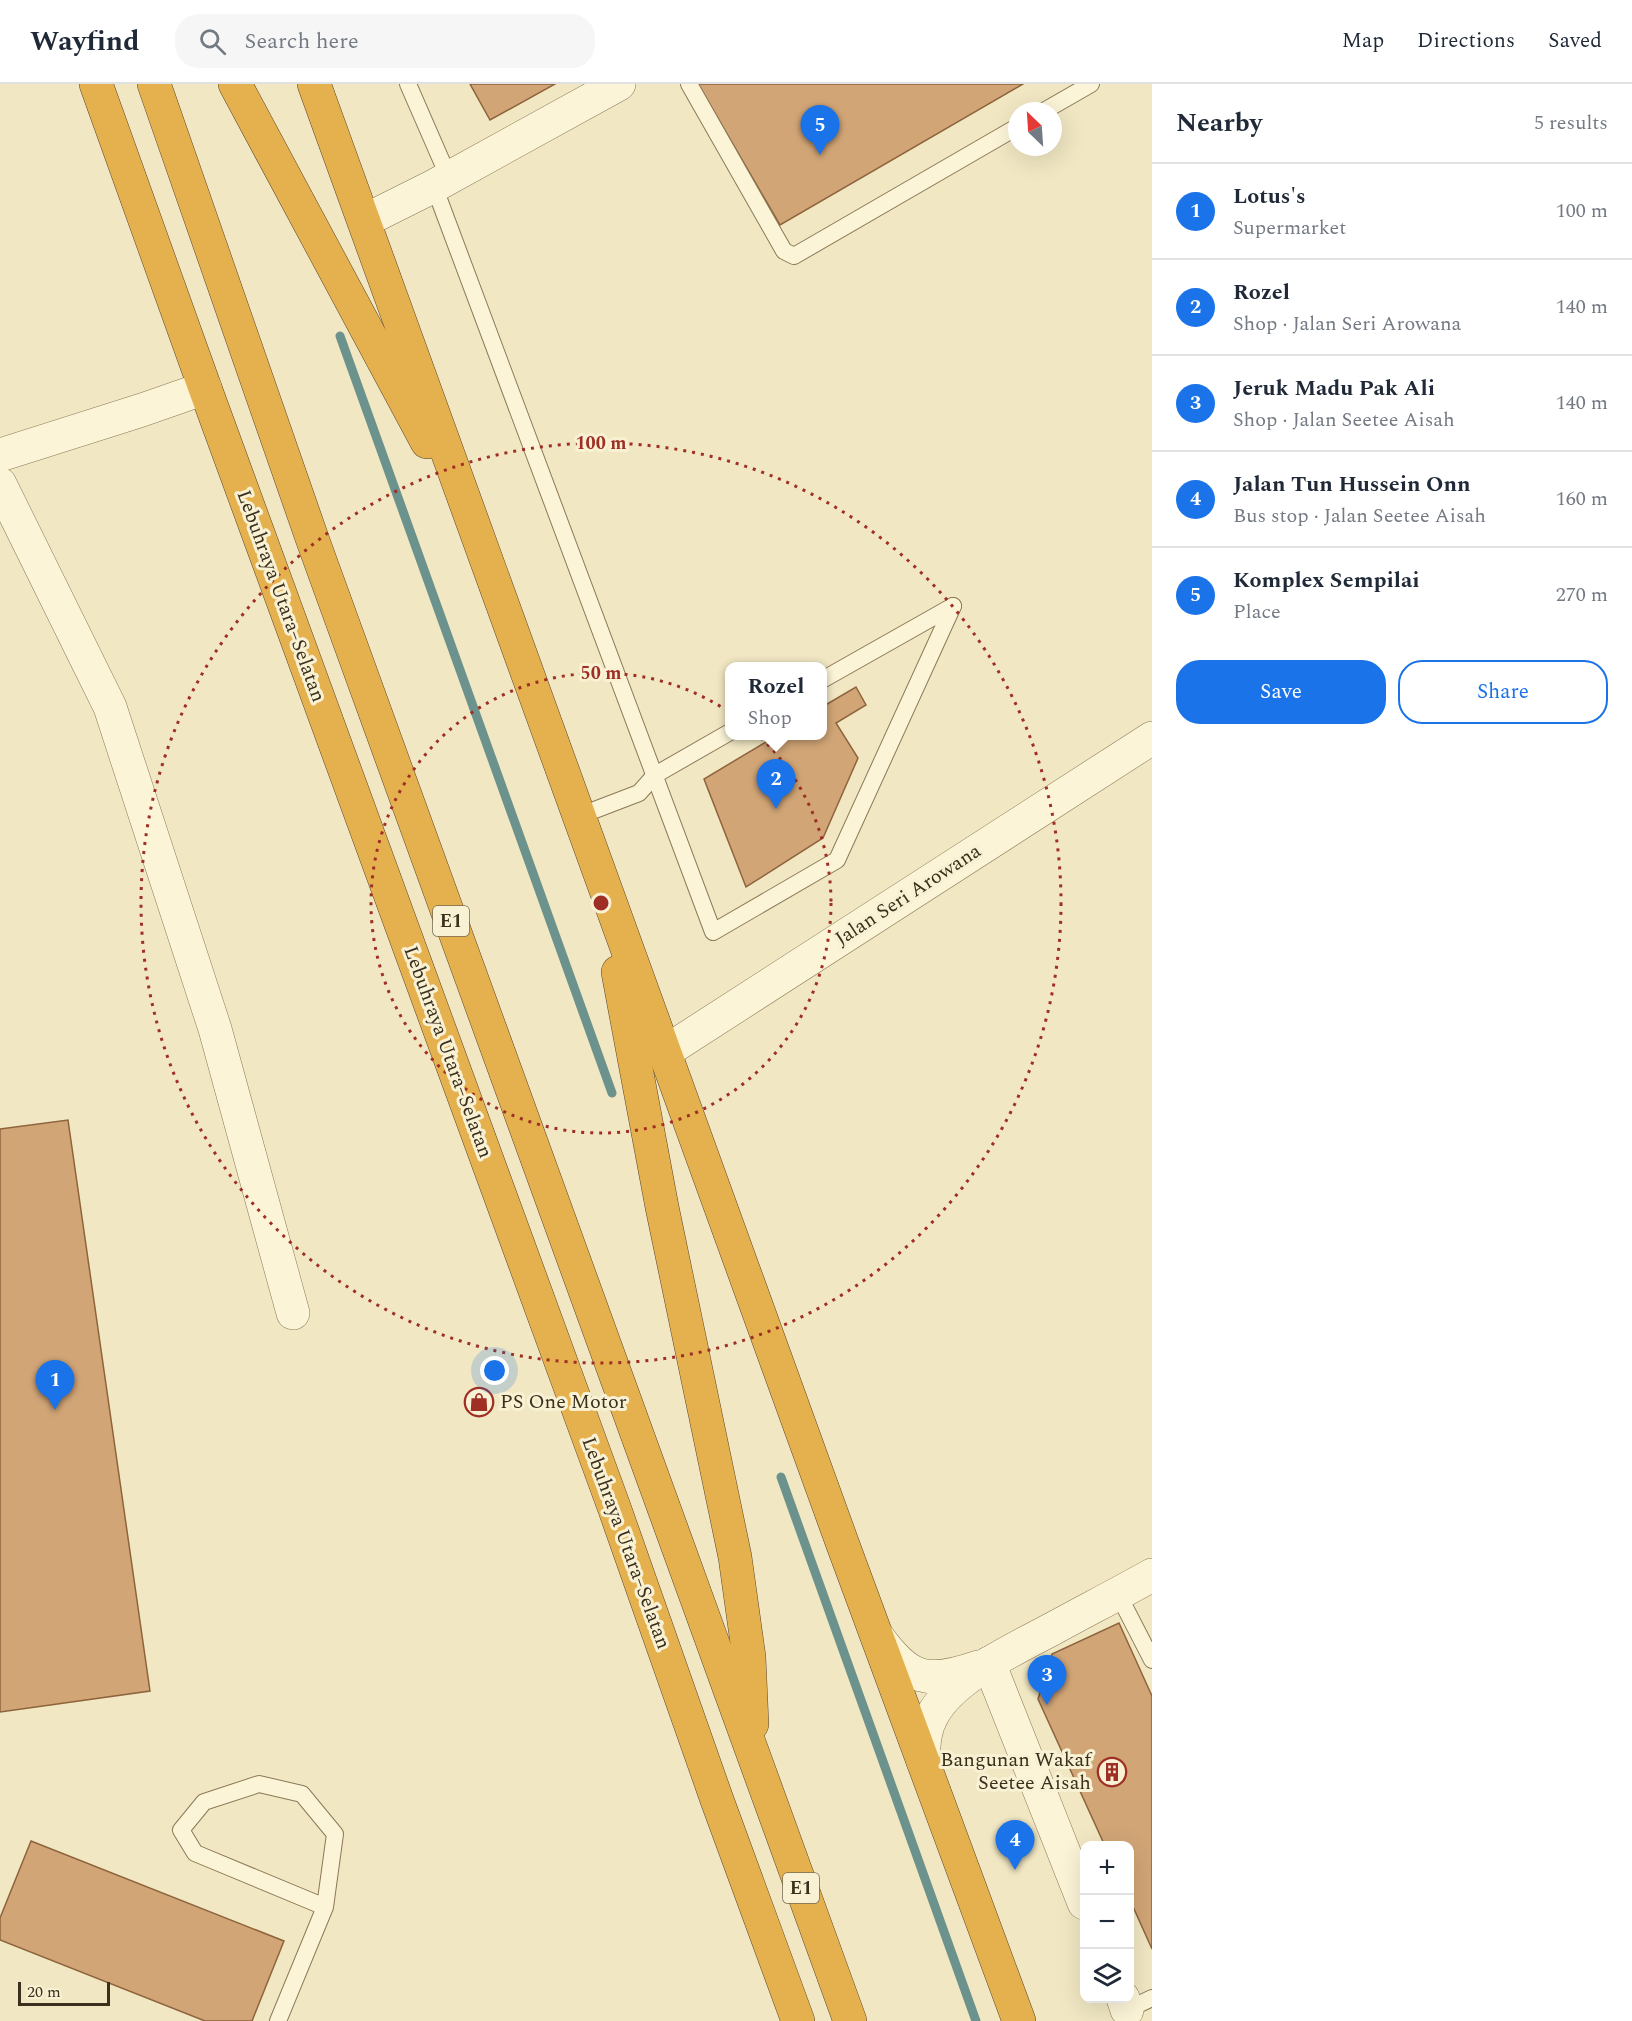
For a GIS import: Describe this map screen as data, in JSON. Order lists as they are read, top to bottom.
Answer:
{
  "streets": {
    "highway": ["Lebuhraya Utara–Selatan", "E1"],
    "street": ["Jalan Seri Arowana"]
  },
  "places": {
    "shop": ["PS One Motor"],
    "building": ["Bangunan Wakaf Seetee Aisah"]
  },
  "scale_bar": "20 m",
  "north": "top left",
  "page": {
    "header": "Wayfind",
    "search": "Search here",
    "nav": ["Map", "Directions", "Saved"],
    "heading": ["Nearby", "5 results"],
    "pins": [
      "5",
      "2",
      "1",
      "3",
      "4"
    ],
    "list": [
      {
        "mark": "1",
        "name": "Lotus's",
        "note": "Supermarket",
        "value": "100 m"
      },
      {
        "mark": "2",
        "name": "Rozel",
        "note": "Shop · Jalan Seri Arowana",
        "value": "140 m"
      },
      {
        "mark": "3",
        "name": "Jeruk Madu Pak Ali",
        "note": "Shop · Jalan Seetee Aisah",
        "value": "140 m"
      },
      {
        "mark": "4",
        "name": "Jalan Tun Hussein Onn",
        "note": "Bus stop · Jalan Seetee Aisah",
        "value": "160 m"
      },
      {
        "mark": "5",
        "name": "Komplex Sempilai",
        "note": "Place",
        "value": "270 m"
      }
    ],
    "buttons": ["Save", "Share"],
    "popup": ["Rozel", "Shop"],
    "map_buttons": ["+", "−"],
    "scale": "20 m"
  },
  "rings": ["100 m", "50 m"]
}
